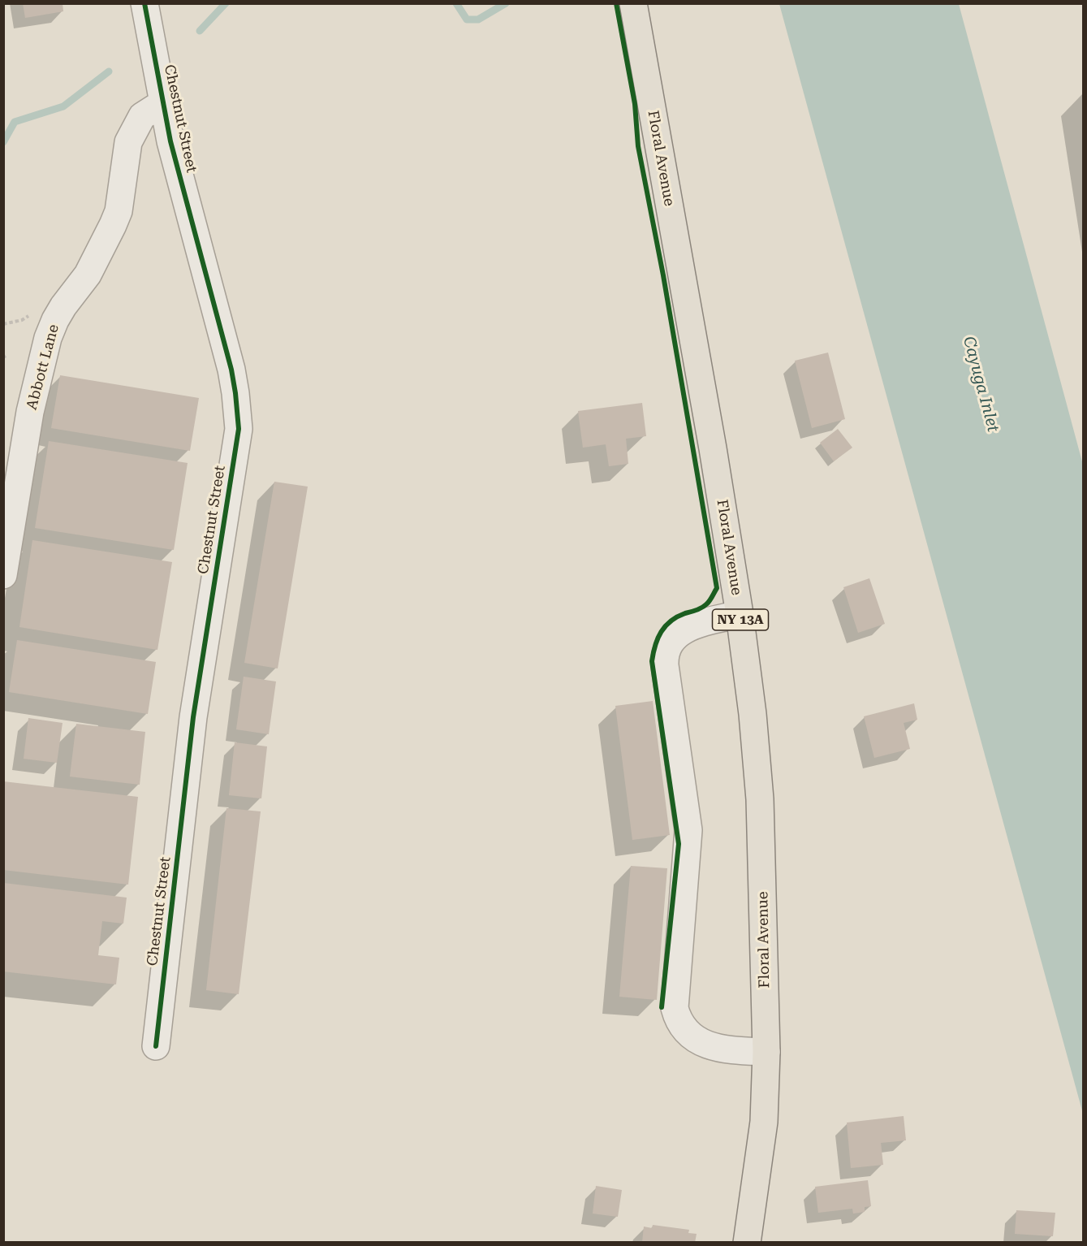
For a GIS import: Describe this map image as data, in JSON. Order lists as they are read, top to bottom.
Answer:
{
  "streets": {
    "main road": ["Floral Avenue", "NY 13A"],
    "street": ["Chestnut Street", "Abbott Lane"]
  },
  "crossings": [
    ["Chestnut Street", "Abbott Lane"]
  ],
  "water": ["Cayuga Inlet"]
}
